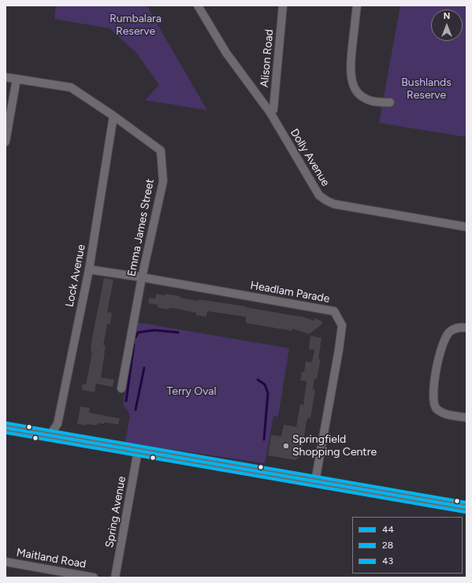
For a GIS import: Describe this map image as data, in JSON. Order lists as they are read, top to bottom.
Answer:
{
  "streets": {
    "street": [
      "Alison Road",
      "Dolly Avenue",
      "Emma James Street",
      "Lock Avenue",
      "Headlam Parade",
      "Spring Avenue",
      "Maitland Road"
    ]
  },
  "crossings": [
    ["Alison Road", "Dolly Avenue"],
    ["Emma James Street", "Lock Avenue"],
    ["Emma James Street", "Headlam Parade"],
    ["Lock Avenue", "Headlam Parade"]
  ],
  "parks": ["Rumbalara Reserve", "Bushlands Reserve", "Terry Oval"],
  "places": ["Springfield Shopping Centre"],
  "lines": ["transit line 43", "transit line 44", "transit line 28"],
  "legend": ["44", "28", "43"],
  "north": "top"
}
